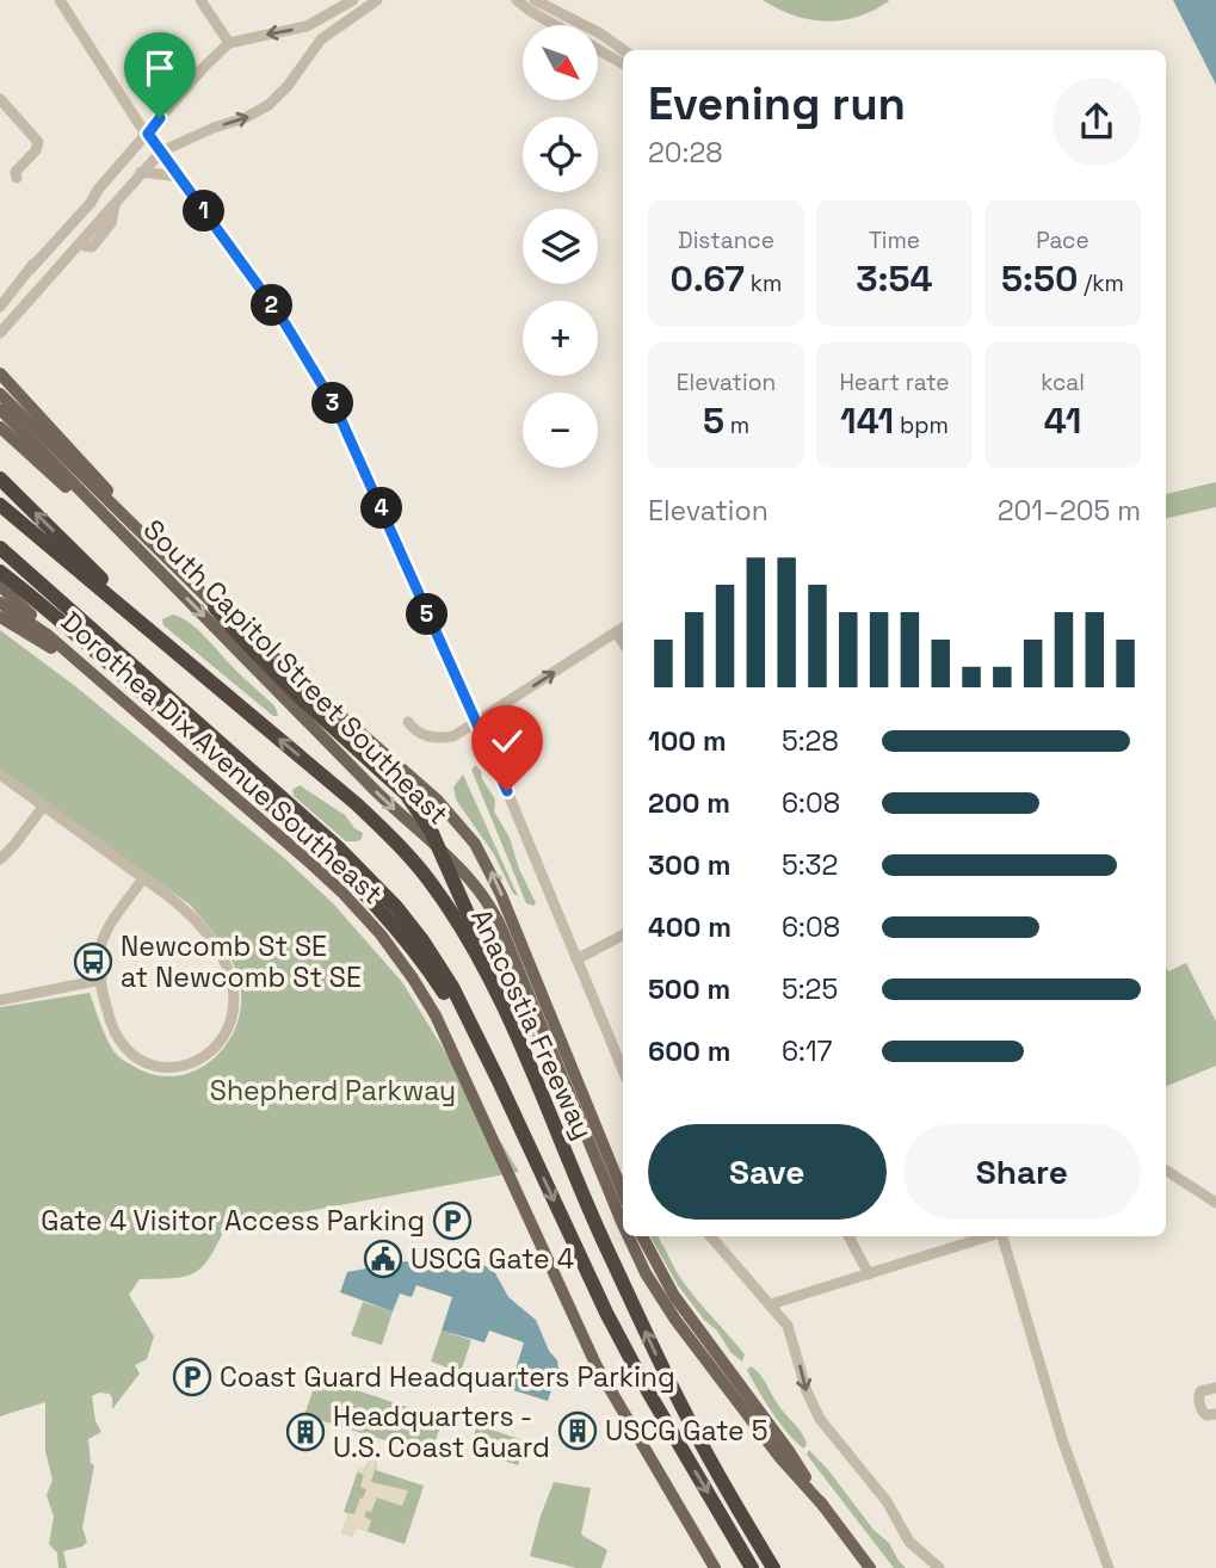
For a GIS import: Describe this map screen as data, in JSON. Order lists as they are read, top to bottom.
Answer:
{
  "streets": {
    "highway": ["Anacostia Freeway"],
    "main road": ["South Capitol Street Southeast", "Dorothea Dix Avenue Southeast"]
  },
  "parks": ["Shepherd Parkway"],
  "places": {
    "bus stop": ["Newcomb St SE at Newcomb St SE"],
    "parking": ["Gate 4 Visitor Access Parking", "Coast Guard Headquarters Parking"],
    "public building": ["USCG Gate 4"],
    "building": ["USCG Gate 5", "Headquarters - U.S. Coast Guard"]
  },
  "north": "bottom right",
  "page": {
    "map_buttons": ["+", "−"],
    "heading": ["Evening run", "20:28"],
    "pins": [
      "1",
      "2",
      "3",
      "4",
      "5"
    ],
    "stats": [
      ["Distance", "0.67 km"],
      ["Time", "3:54"],
      ["Pace", "5:50 /km"],
      ["Elevation", "5 m"],
      ["Heart rate", "141 bpm"],
      ["kcal", "41"]
    ],
    "chart": ["Elevation", "201–205 m"],
    "list": [
      {
        "name": "100 m",
        "note": "5:28"
      },
      {
        "name": "200 m",
        "note": "6:08"
      },
      {
        "name": "300 m",
        "note": "5:32"
      },
      {
        "name": "400 m",
        "note": "6:08"
      },
      {
        "name": "500 m",
        "note": "5:25"
      },
      {
        "name": "600 m",
        "note": "6:17"
      }
    ],
    "buttons": ["Save", "Share"]
  }
}
